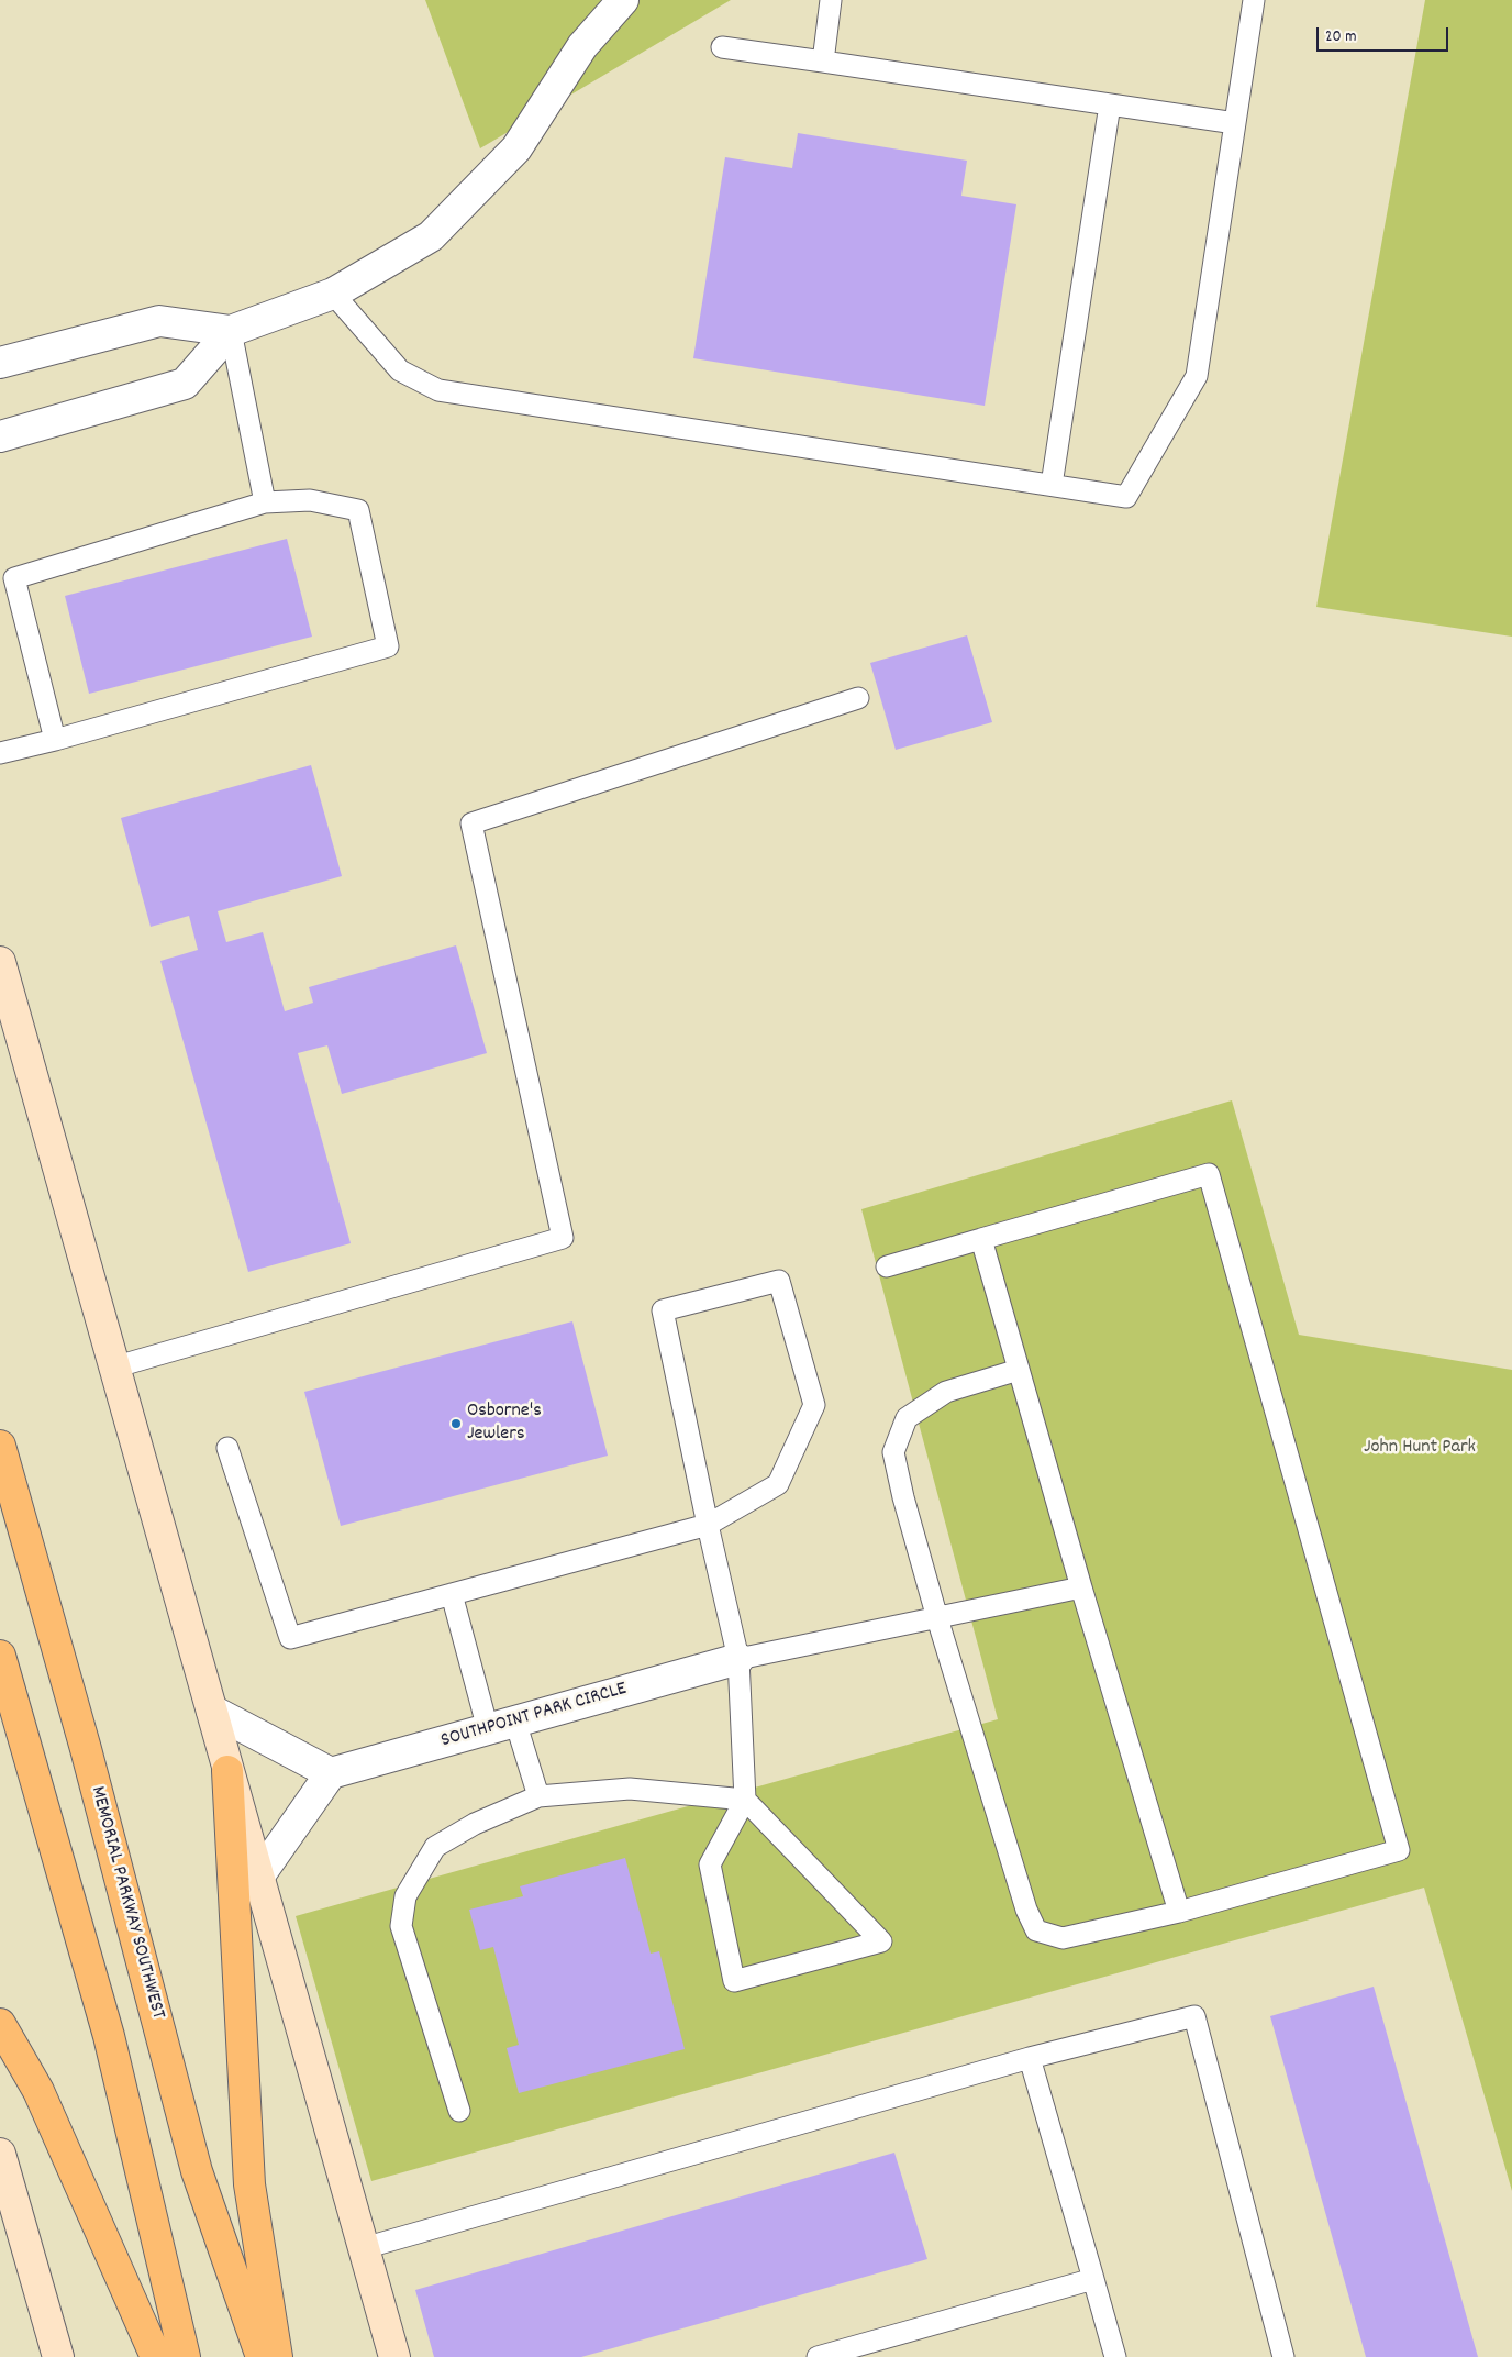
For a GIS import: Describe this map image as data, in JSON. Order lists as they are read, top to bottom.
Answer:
{
  "streets": {
    "highway": ["MEMORIAL PARKWAY SOUTHWEST"],
    "street": ["SOUTHPOINT PARK CIRCLE"]
  },
  "parks": ["John Hunt Park"],
  "places": ["Osborne's Jewlers"],
  "scale_bar": "20 m"
}
